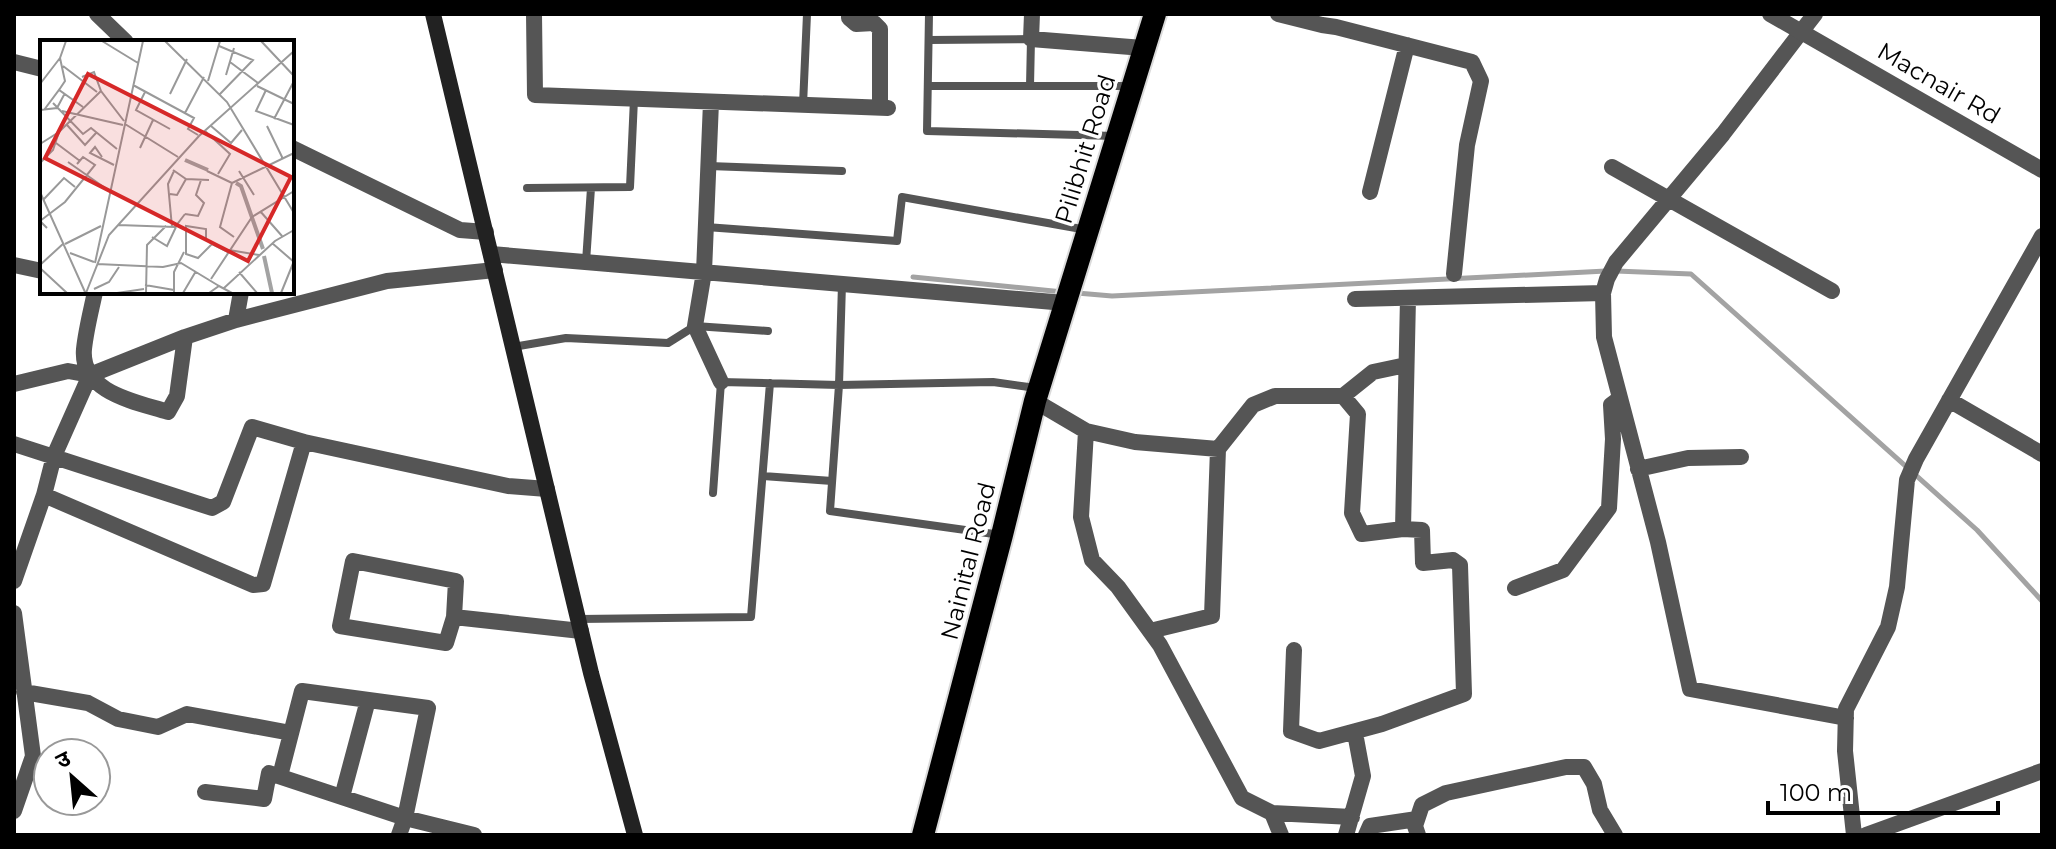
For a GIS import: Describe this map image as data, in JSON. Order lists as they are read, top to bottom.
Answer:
{
  "streets": {
    "highway": ["Pilibhit Road", "Nainital Road"],
    "street": ["Macnair Rd"]
  },
  "crossings": [
    ["Pilibhit Road", "Nainital Road"]
  ],
  "scale_bar": "100 m",
  "north": "top left"
}
